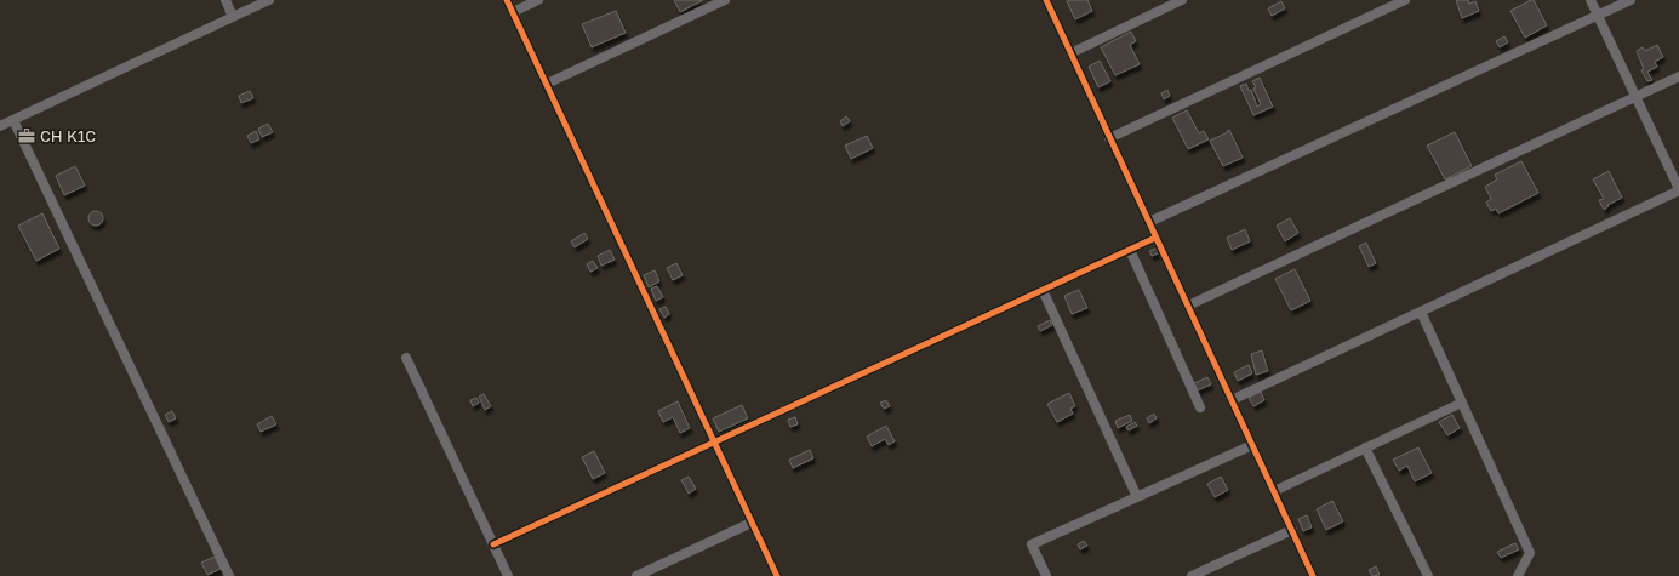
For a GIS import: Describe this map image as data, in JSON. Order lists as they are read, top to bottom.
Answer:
{
  "places": {
    "office": ["CH K1C"]
  }
}
